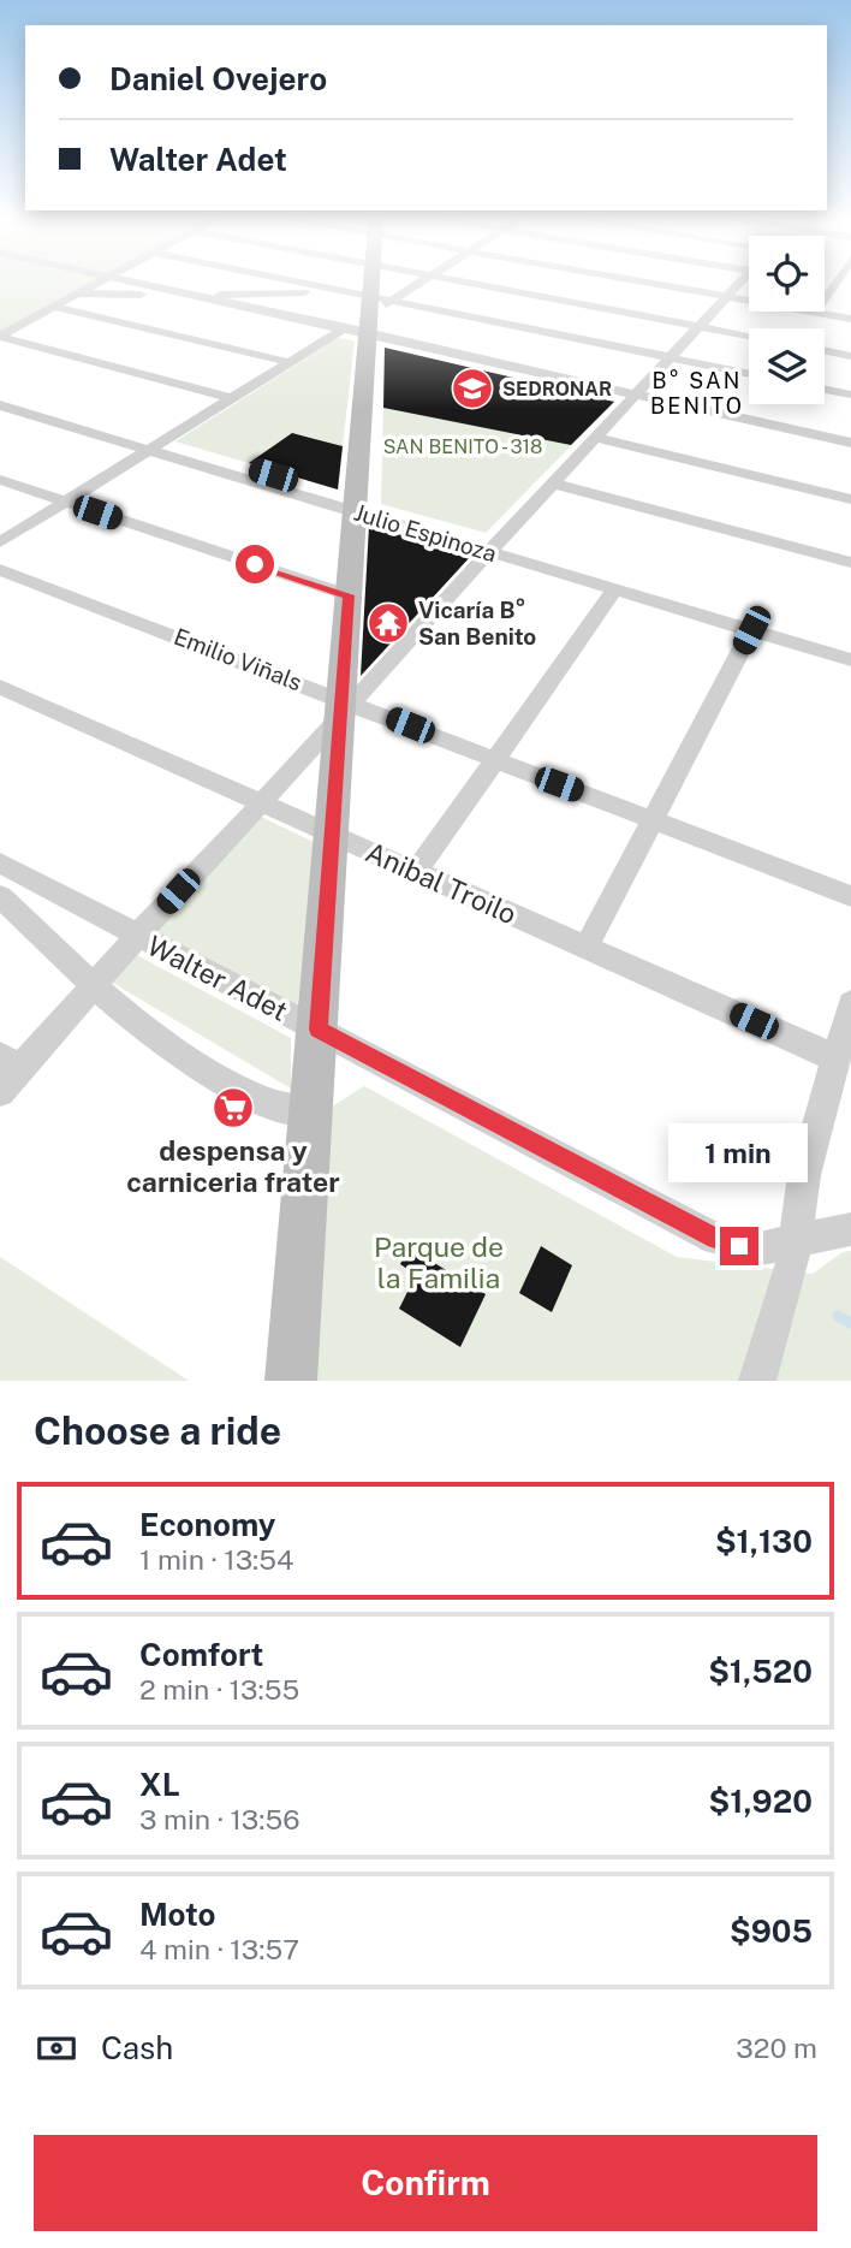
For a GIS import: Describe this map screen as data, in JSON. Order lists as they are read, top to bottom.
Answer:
{
  "streets": {
    "street": [
      "Julio Espinoza",
      "Emilio Viñals",
      "Anibal Troilo",
      "Walter Adet"
    ]
  },
  "districts": ["B° SAN BENITO"],
  "parks": ["SAN BENITO - 318", "Parque de la Familia"],
  "places": {
    "school or university": ["SEDRONAR"],
    "temple": ["Vicaría B° San Benito"],
    "supermarket": ["despensa y carniceria frater"]
  },
  "page": {
    "banner": ["Daniel Ovejero", "Walter Adet"],
    "bubble": "1 min",
    "heading": "Choose a ride",
    "list": [
      {
        "name": "Economy",
        "note": "1 min · 13:54",
        "value": "$1,130"
      },
      {
        "name": "Comfort",
        "note": "2 min · 13:55",
        "value": "$1,520"
      },
      {
        "name": "XL",
        "note": "3 min · 13:56",
        "value": "$1,920"
      },
      {
        "name": "Moto",
        "note": "4 min · 13:57",
        "value": "$905"
      }
    ],
    "pay": ["Cash", "320 m"],
    "buttons": "Confirm"
  }
}
